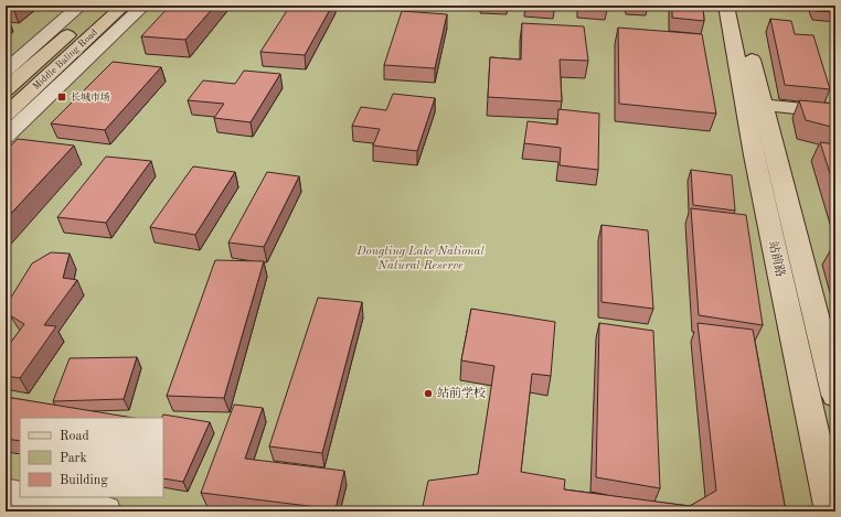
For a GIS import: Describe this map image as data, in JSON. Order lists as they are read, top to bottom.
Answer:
{
  "streets": {
    "main road": ["Middle Baling Road", "站前路"]
  },
  "parks": ["Dongting Lake National Natural Reserve"],
  "places": {
    "transit": ["长城市场"],
    "other": ["站前学校"]
  },
  "legend": ["Road", "Park", "Building"]
}
